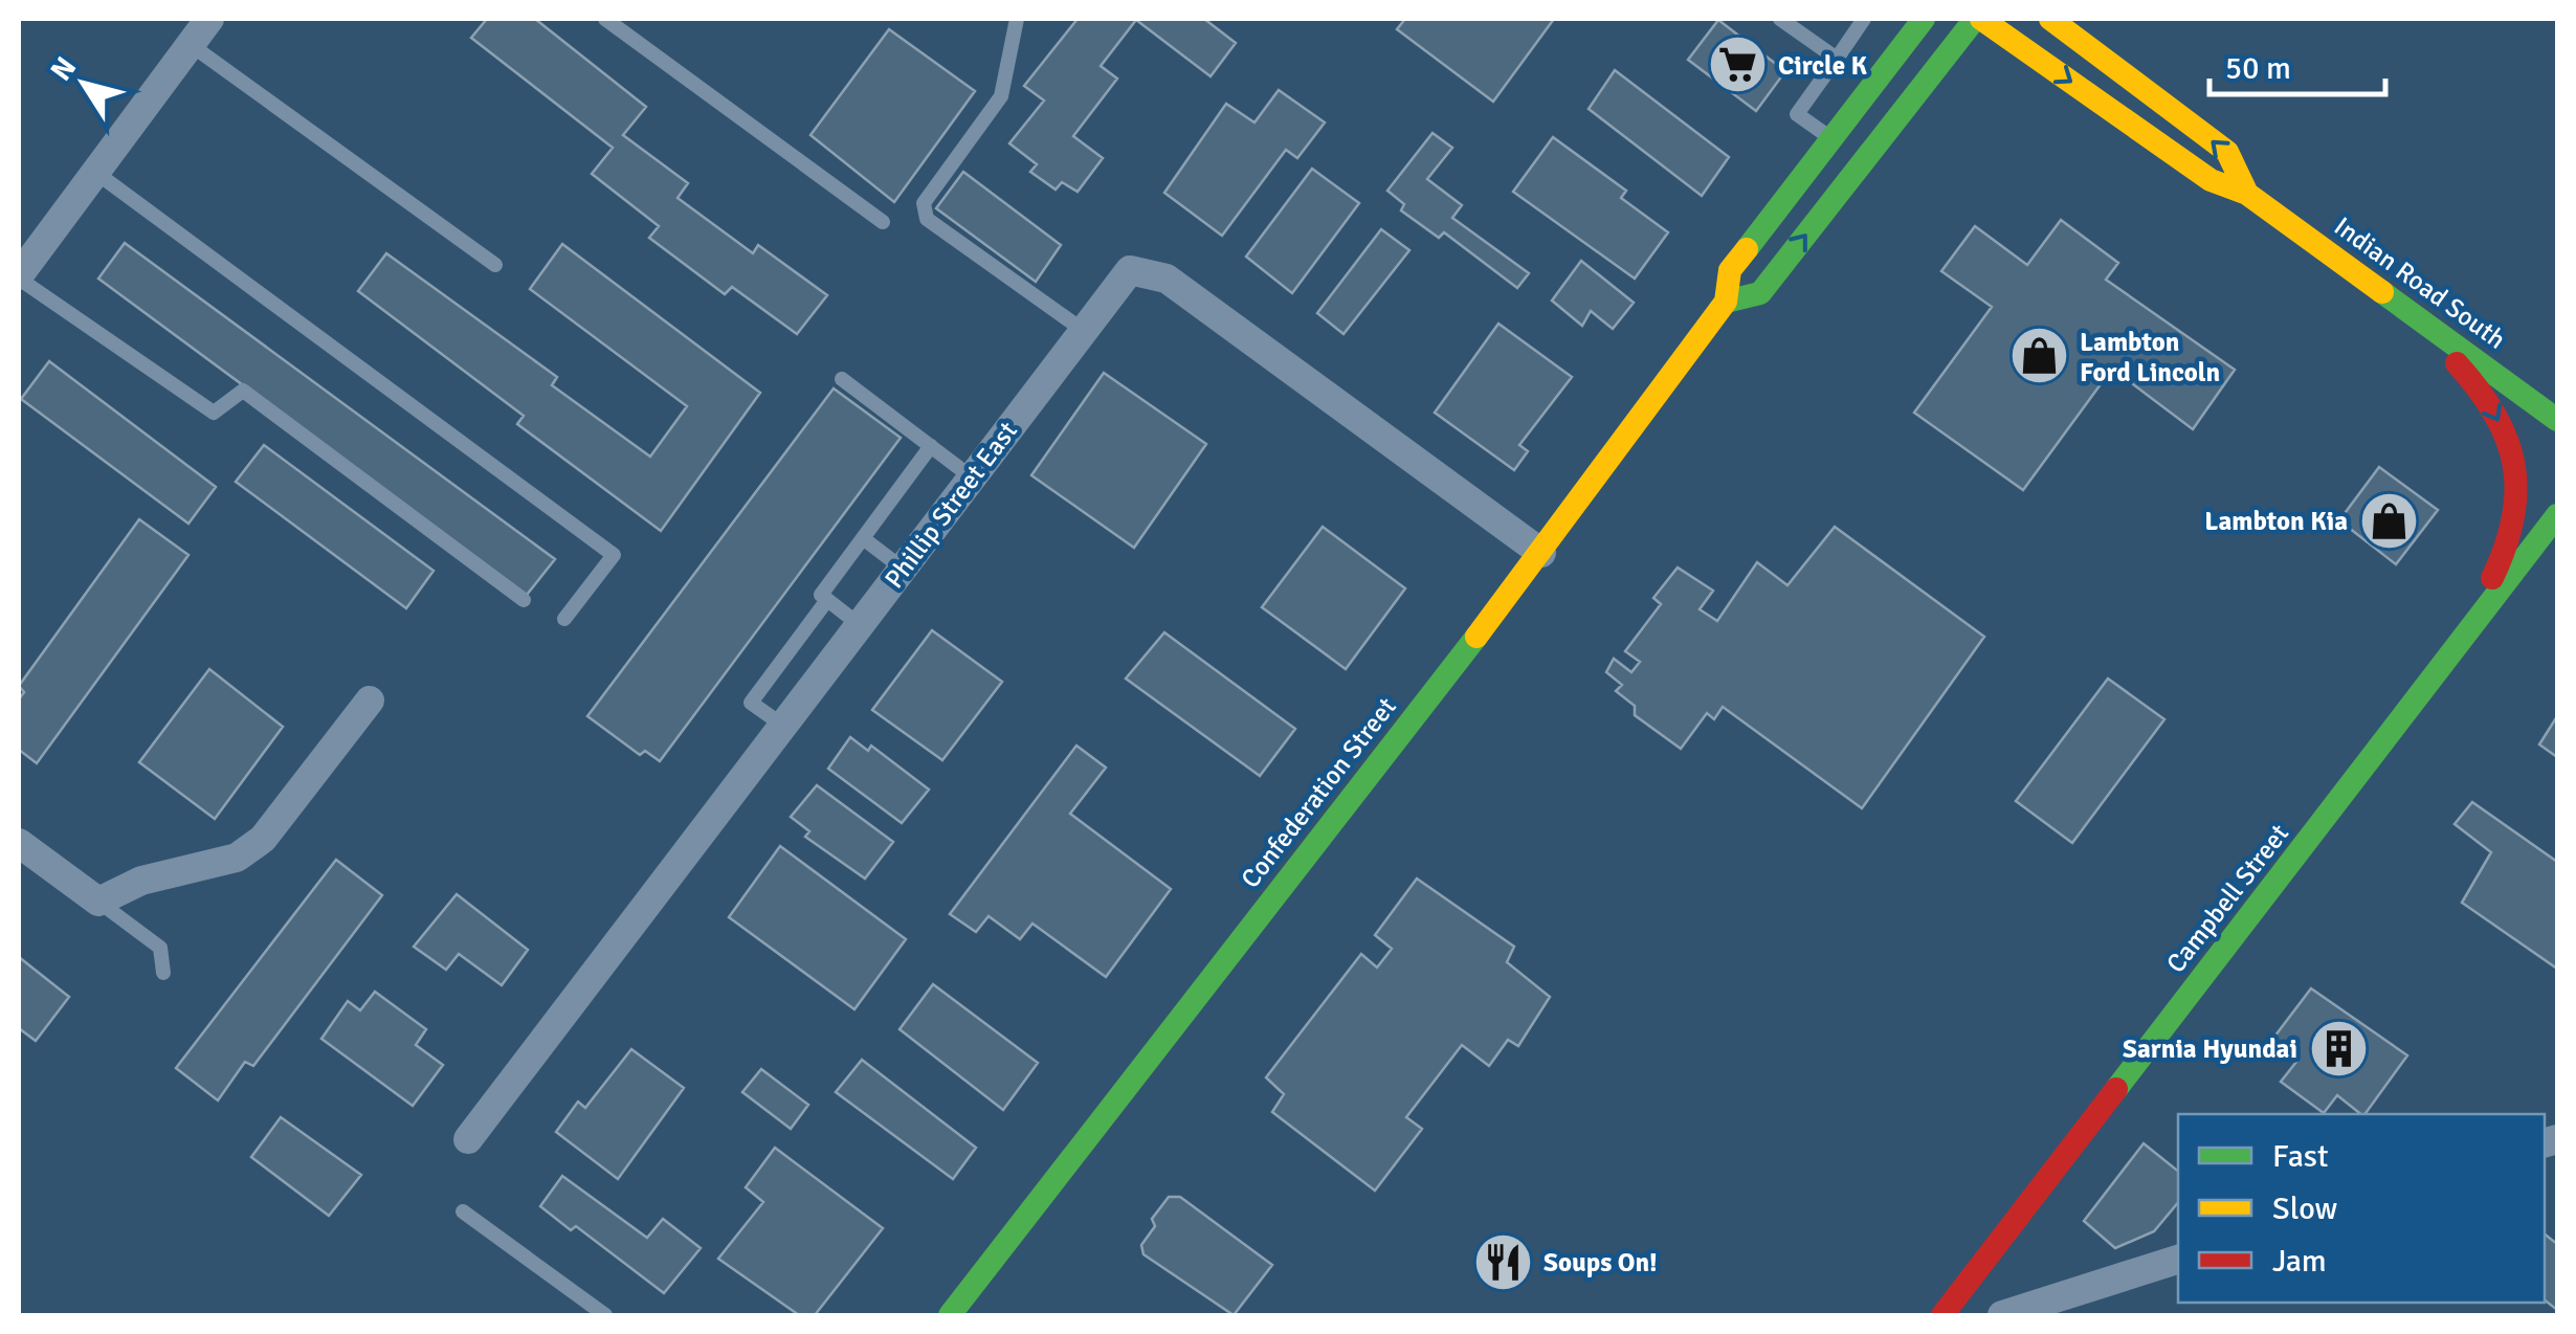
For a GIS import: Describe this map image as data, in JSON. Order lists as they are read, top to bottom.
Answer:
{
  "streets": {
    "main road": ["Indian Road South", "Confederation Street", "Campbell Street"],
    "street": ["Phillip Street East"]
  },
  "crossings": [
    ["Indian Road South", "Confederation Street"],
    ["Phillip Street East", "Confederation Street"]
  ],
  "places": {
    "supermarket": ["Circle K"],
    "shop": ["Lambton Ford Lincoln", "Lambton Kia"],
    "building": ["Sarnia Hyundai"],
    "restaurant": ["Soups On!"]
  },
  "legend": ["Fast", "Slow", "Jam"],
  "scale_bar": "50 m",
  "north": "top left"
}
